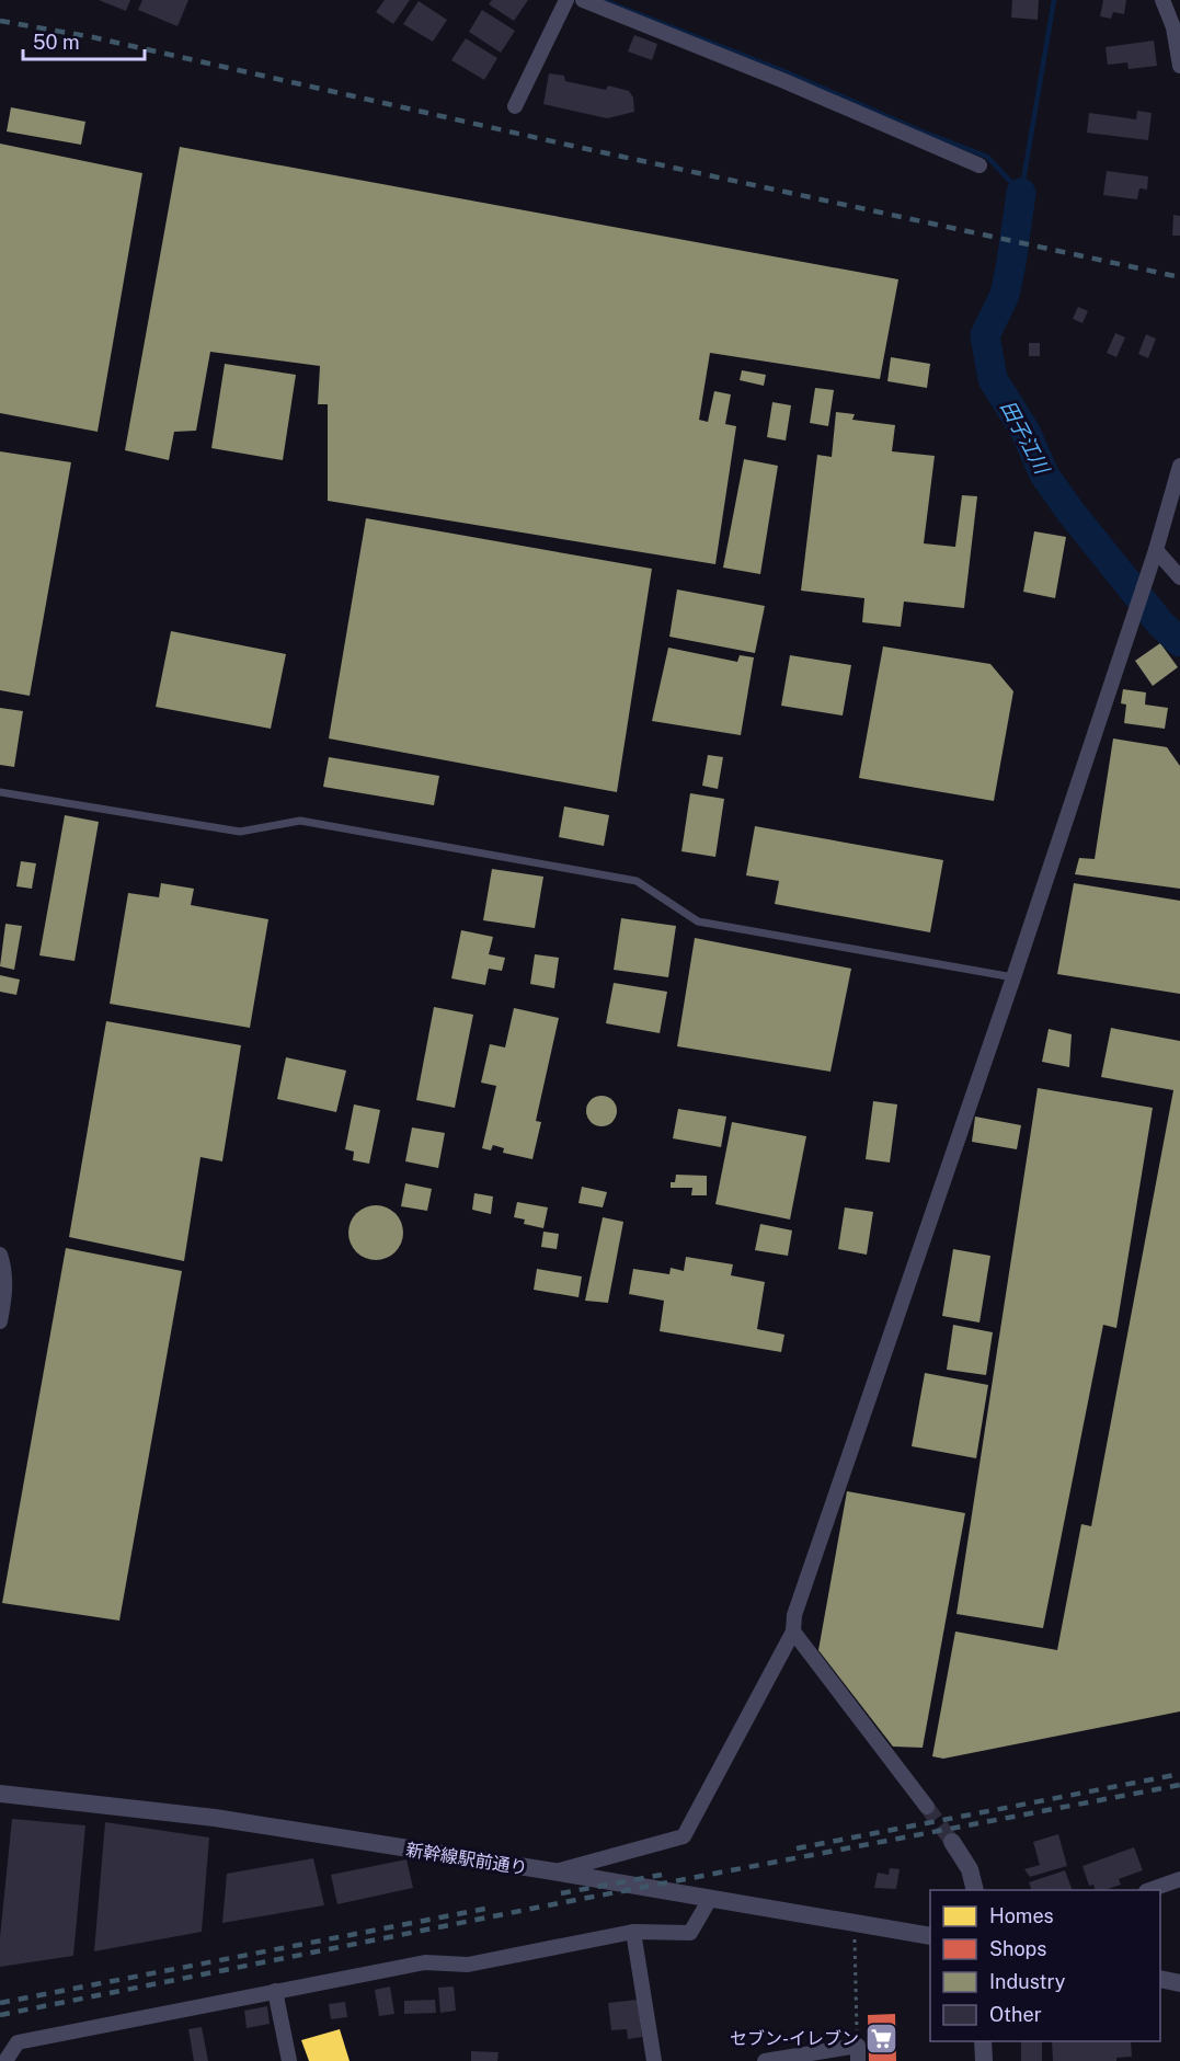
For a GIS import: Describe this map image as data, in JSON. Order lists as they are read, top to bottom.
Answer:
{
  "streets": {
    "street": ["新幹線駅前通り"]
  },
  "water": ["田子江川"],
  "places": {
    "supermarket": ["セブン-イレブン"]
  },
  "legend": [
    "Homes",
    "Shops",
    "Industry",
    "Other"
  ],
  "scale_bar": "50 m"
}
